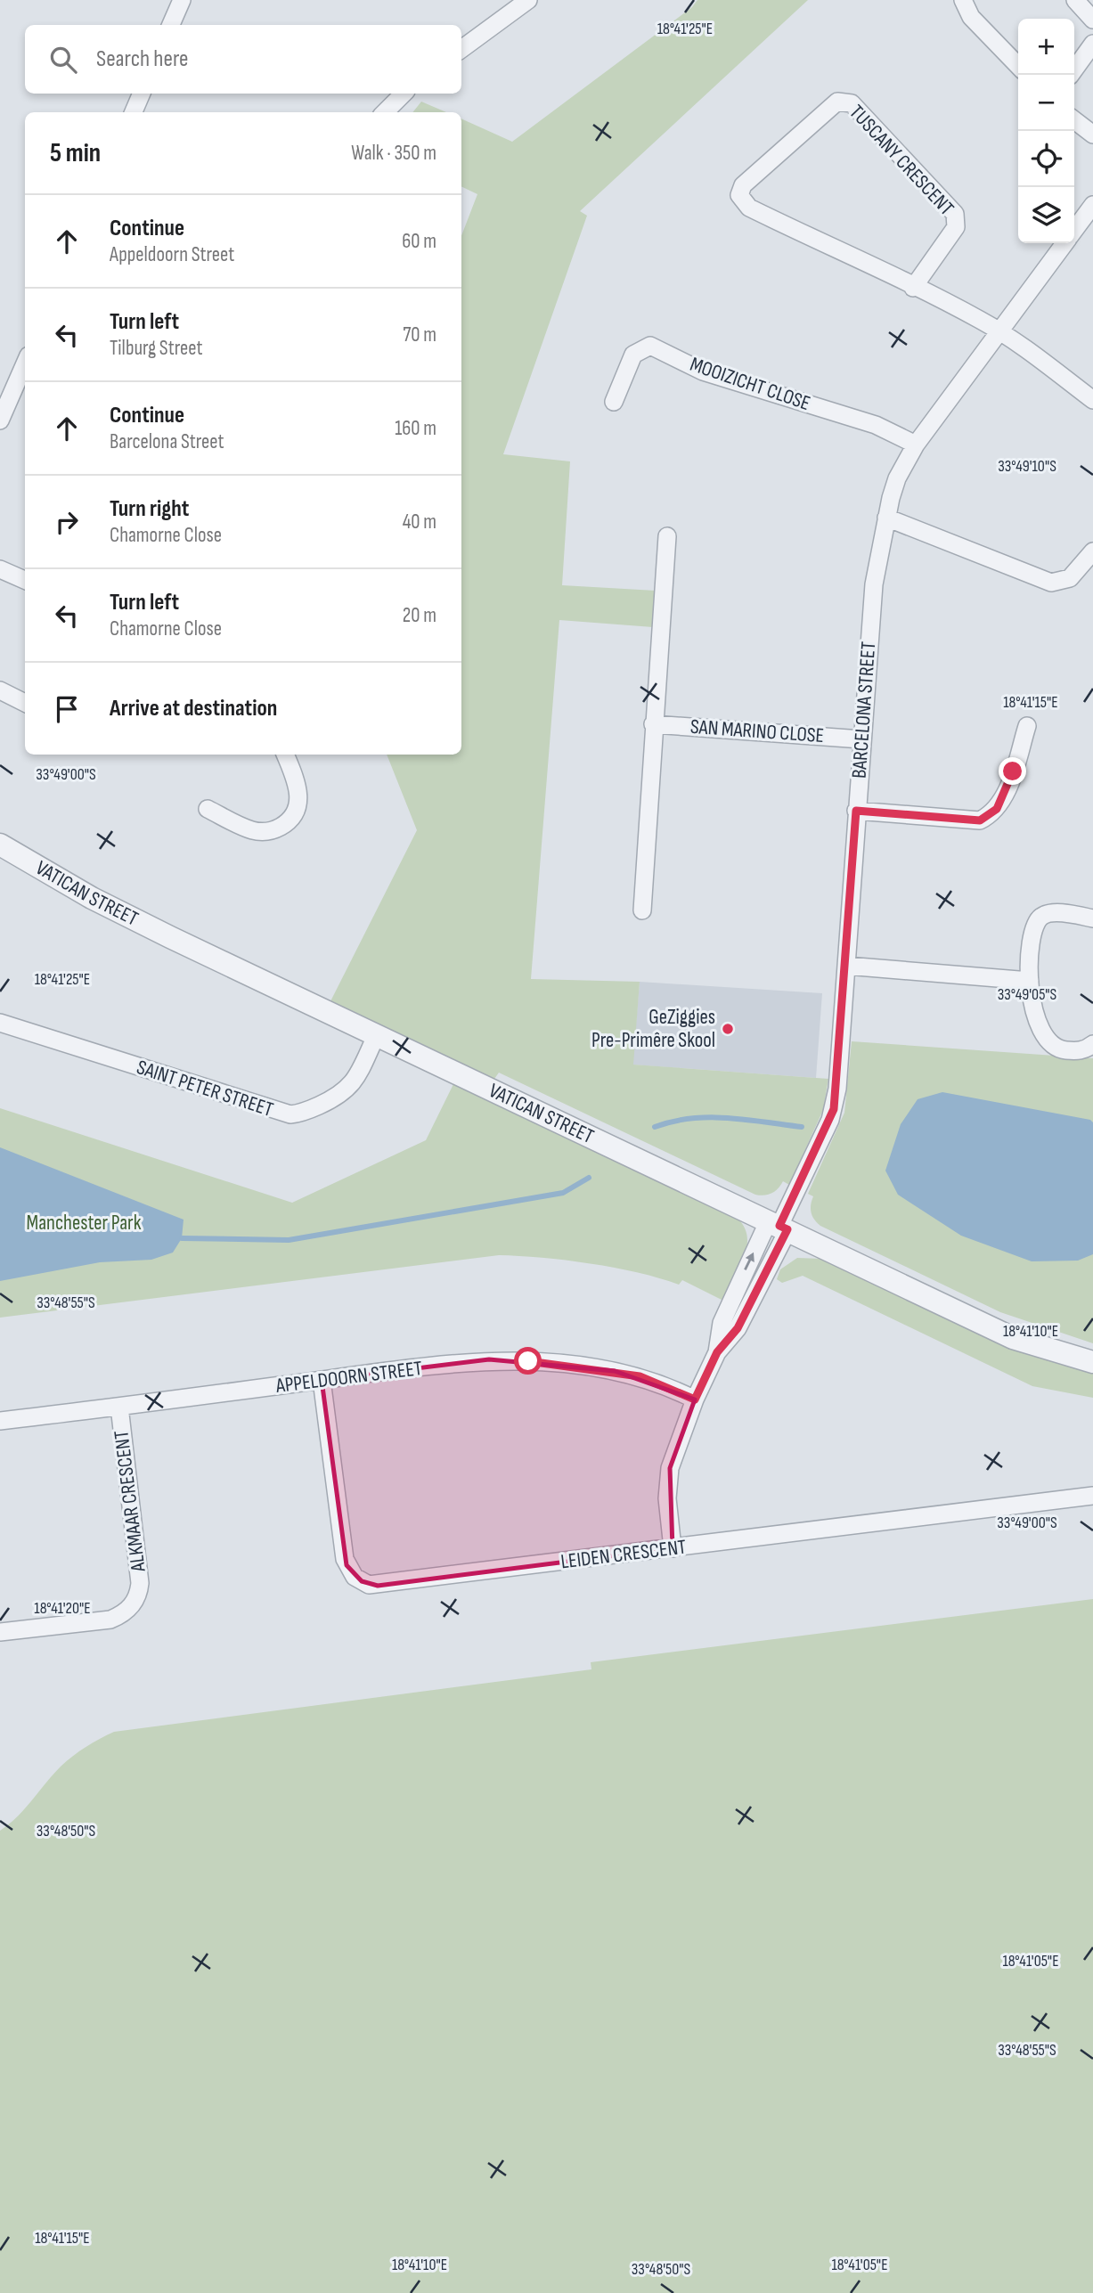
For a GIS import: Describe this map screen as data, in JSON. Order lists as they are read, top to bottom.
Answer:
{
  "streets": {
    "street": [
      "TUSCANY CRESCENT",
      "MOOIZICHT CLOSE",
      "BARCELONA STREET",
      "SAN MARINO CLOSE",
      "VATICAN STREET",
      "SAINT PETER STREET",
      "APPELDOORN STREET",
      "ALKMAAR CRESCENT",
      "LEIDEN CRESCENT"
    ]
  },
  "crossings": [
    ["TUSCANY CRESCENT", "BARCELONA STREET"],
    ["MOOIZICHT CLOSE", "BARCELONA STREET"],
    ["BARCELONA STREET", "SAN MARINO CLOSE"],
    ["BARCELONA STREET", "VATICAN STREET"],
    ["BARCELONA STREET", "APPELDOORN STREET"],
    ["BARCELONA STREET", "LEIDEN CRESCENT"],
    ["VATICAN STREET", "SAINT PETER STREET"],
    ["APPELDOORN STREET", "ALKMAAR CRESCENT"],
    ["APPELDOORN STREET", "LEIDEN CRESCENT"]
  ],
  "parks": ["Manchester Park"],
  "places": ["GeZiggies Pre-Primêre Skool"],
  "page": {
    "map_buttons": ["+", "−"],
    "search": "Search here",
    "heading": ["5 min", "Walk · 350 m"],
    "list": [
      ["Continue", "Appeldoorn Street", "60 m"],
      ["Turn left", "Tilburg Street", "70 m"],
      ["Continue", "Barcelona Street", "160 m"],
      ["Turn right", "Chamorne Close", "40 m"],
      ["Turn left", "Chamorne Close", "20 m"],
      "Arrive at destination"
    ]
  },
  "coordinates": [
    "18°41'25\"E",
    "33°49'10\"S",
    "18°41'15\"E",
    "33°49'00\"S",
    "33°49'05\"S",
    "33°48'55\"S",
    "18°41'10\"E",
    "18°41'20\"E",
    "33°48'50\"S",
    "18°41'05\"E"
  ]
}
